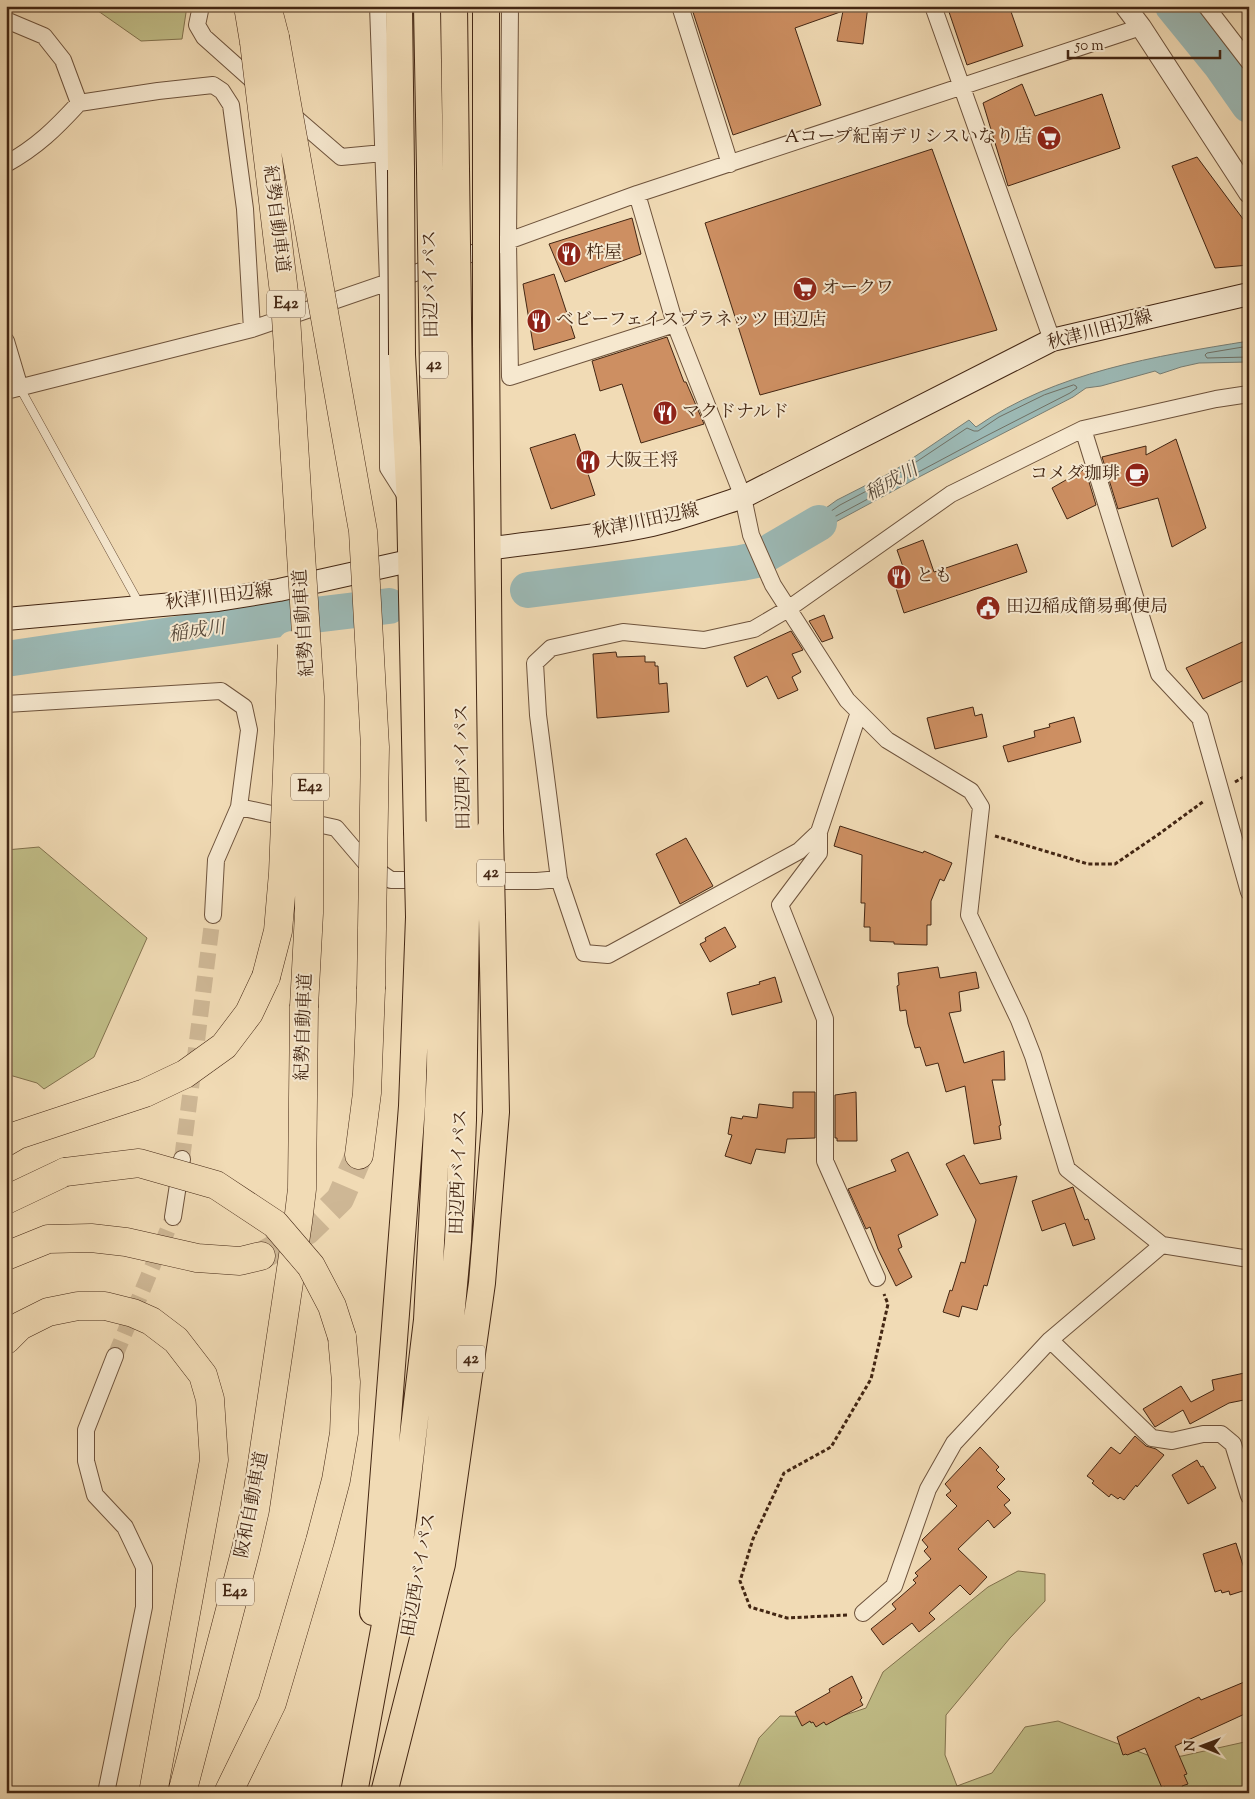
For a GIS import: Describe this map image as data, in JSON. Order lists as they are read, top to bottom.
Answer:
{
  "streets": {
    "highway": [
      "紀勢自動車道",
      "田辺バイパス",
      "E42",
      "42",
      "田辺西バイパス",
      "阪和自動車道"
    ],
    "main road": ["秋津川田辺線"]
  },
  "crossings": [
    ["紀勢自動車道", "阪和自動車道"],
    ["田辺バイパス", "秋津川田辺線"],
    ["田辺バイパス", "42"],
    ["田辺バイパス", "田辺西バイパス"],
    ["秋津川田辺線", "42"],
    ["秋津川田辺線", "田辺西バイパス"],
    ["42", "田辺西バイパス"]
  ],
  "water": ["稲成川"],
  "places": {
    "supermarket": ["Aコープ紀南デリシスいなり店", "オークワ"],
    "restaurant": [
      "杵屋",
      "ベビーフェイスプラネッツ 田辺店",
      "マクドナルド",
      "大阪王将",
      "とも"
    ],
    "cafe": ["コメダ珈琲"],
    "public building": ["田辺稲成簡易郵便局"]
  },
  "scale_bar": "50 m",
  "north": "left"
}
